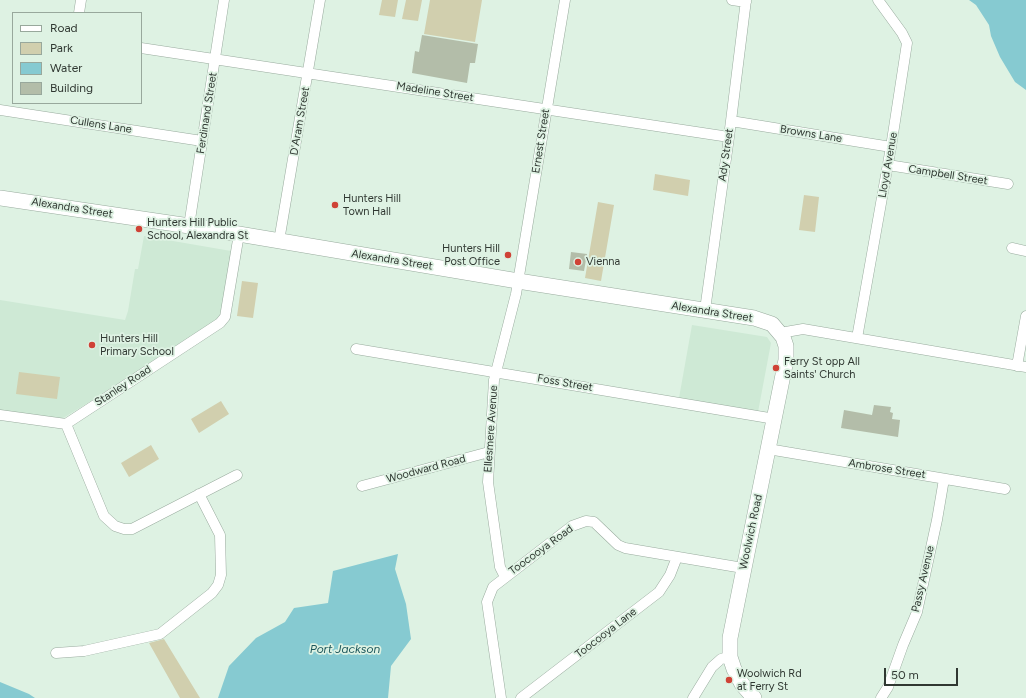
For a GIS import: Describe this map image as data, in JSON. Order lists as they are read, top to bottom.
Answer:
{
  "streets": {
    "street": [
      "Madeline Street",
      "Ferdinand Street",
      "D'Aram Street",
      "Cullens Lane",
      "Browns Lane",
      "Ernest Street",
      "Ady Street",
      "Lloyd Avenue",
      "Campbell Street",
      "Alexandra Street",
      "Foss Street",
      "Stanley Road",
      "Ellesmere Avenue",
      "Woodward Road",
      "Ambrose Street",
      "Woolwich Road",
      "Toocooya Road",
      "Passy Avenue",
      "Toocooya Lane"
    ]
  },
  "crossings": [
    ["Madeline Street", "Ferdinand Street"],
    ["Madeline Street", "D'Aram Street"],
    ["Madeline Street", "Ernest Street"],
    ["Madeline Street", "Ady Street"],
    ["Ferdinand Street", "Cullens Lane"],
    ["Ferdinand Street", "Alexandra Street"],
    ["D'Aram Street", "Alexandra Street"],
    ["Browns Lane", "Ady Street"],
    ["Browns Lane", "Lloyd Avenue"],
    ["Ernest Street", "Alexandra Street"],
    ["Ernest Street", "Ellesmere Avenue"],
    ["Ady Street", "Alexandra Street"],
    ["Lloyd Avenue", "Campbell Street"],
    ["Alexandra Street", "Stanley Road"],
    ["Alexandra Street", "Ellesmere Avenue"],
    ["Alexandra Street", "Woolwich Road"],
    ["Foss Street", "Ellesmere Avenue"],
    ["Foss Street", "Woolwich Road"],
    ["Ellesmere Avenue", "Woodward Road"],
    ["Ellesmere Avenue", "Toocooya Road"],
    ["Ambrose Street", "Woolwich Road"],
    ["Ambrose Street", "Passy Avenue"],
    ["Woolwich Road", "Toocooya Road"],
    ["Toocooya Road", "Toocooya Lane"]
  ],
  "water": ["Port Jackson"],
  "places": [
    "Hunters Hill Town Hall",
    "Hunters Hill Public School, Alexandra St",
    "Hunters Hill Post Office",
    "Vienna",
    "Hunters Hill Primary School",
    "Ferry St opp All Saints' Church",
    "Woolwich Rd at Ferry St"
  ],
  "legend": [
    "Road",
    "Park",
    "Water",
    "Building"
  ],
  "scale_bar": "50 m"
}
